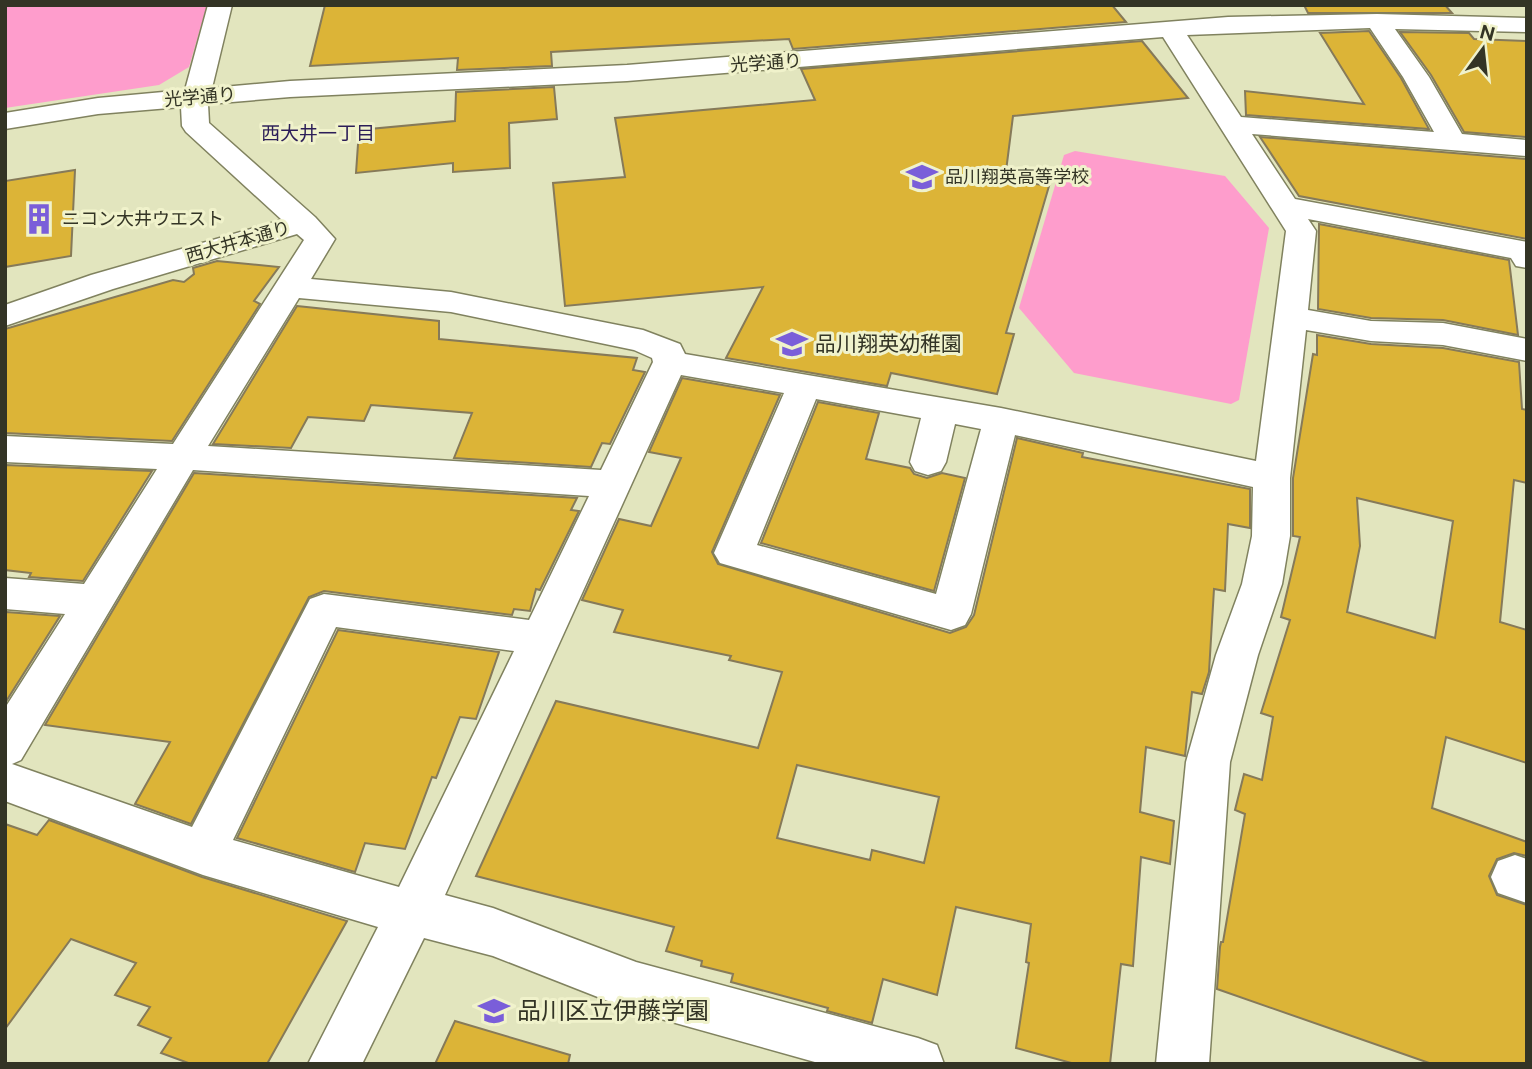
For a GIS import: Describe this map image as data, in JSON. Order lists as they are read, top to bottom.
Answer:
{
  "streets": {
    "street": ["光学通り", "西大井本通り"]
  },
  "crossings": [
    ["光学通り", "西大井本通り"]
  ],
  "districts": ["西大井一丁目"],
  "places": {
    "school or university": ["品川翔英高等学校", "品川翔英幼稚園", "品川区立伊藤学園"],
    "building": ["ニコン大井ウエスト"]
  },
  "north": "top"
}
